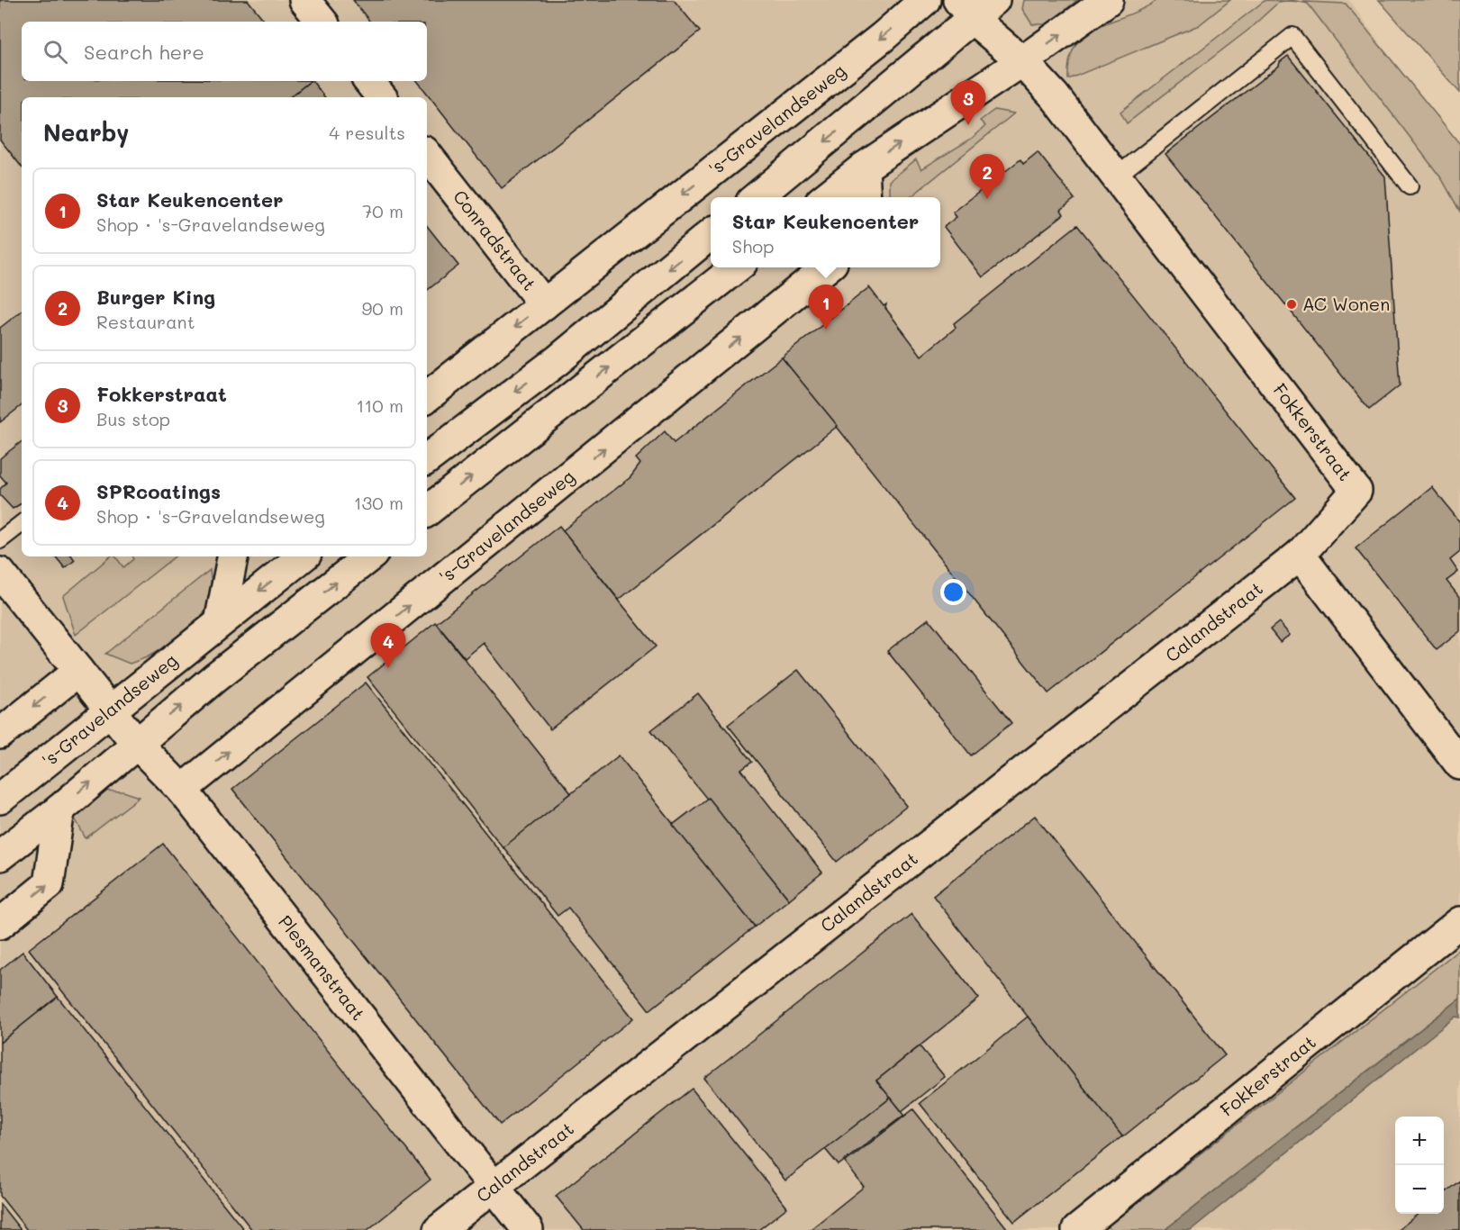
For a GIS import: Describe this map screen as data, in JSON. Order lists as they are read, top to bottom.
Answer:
{
  "streets": {
    "street": [
      "'s-Gravelandseweg",
      "Conradstraat",
      "Fokkerstraat",
      "Calandstraat",
      "Plesmanstraat"
    ]
  },
  "crossings": [
    ["'s-Gravelandseweg", "Conradstraat"],
    ["'s-Gravelandseweg", "Plesmanstraat"],
    ["Fokkerstraat", "Calandstraat"],
    ["Calandstraat", "Plesmanstraat"]
  ],
  "places": ["AC Wonen"],
  "page": {
    "search": "Search here",
    "pins": [
      "3",
      "2",
      "1",
      "4"
    ],
    "heading": ["Nearby", "4 results"],
    "list": [
      {
        "mark": "1",
        "name": "Star Keukencenter",
        "note": "Shop · 's-Gravelandseweg",
        "value": "70 m"
      },
      {
        "mark": "2",
        "name": "Burger King",
        "note": "Restaurant",
        "value": "90 m"
      },
      {
        "mark": "3",
        "name": "Fokkerstraat",
        "note": "Bus stop",
        "value": "110 m"
      },
      {
        "mark": "4",
        "name": "SPRcoatings",
        "note": "Shop · 's-Gravelandseweg",
        "value": "130 m"
      }
    ],
    "popup": ["Star Keukencenter", "Shop"],
    "map_buttons": ["+", "−"]
  }
}
